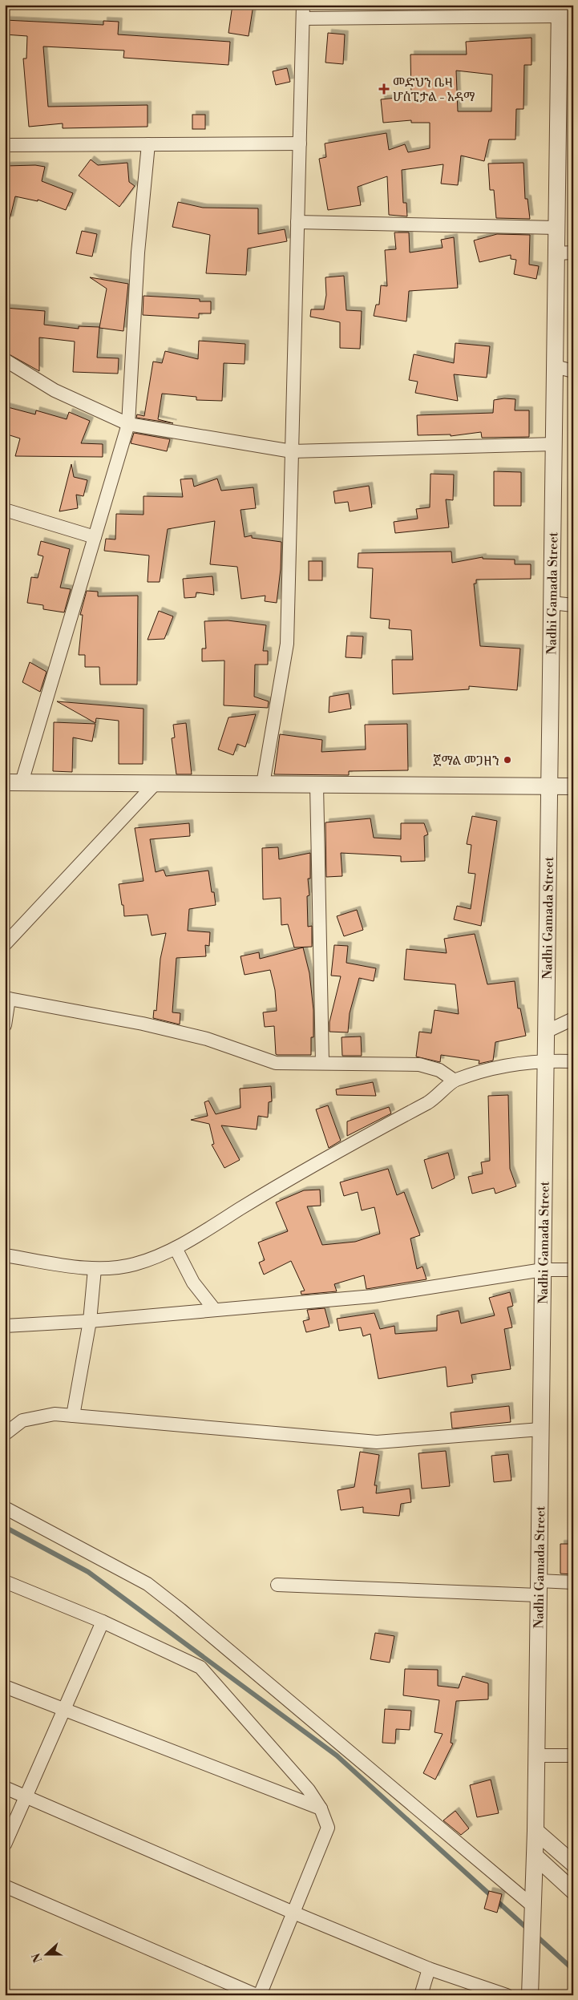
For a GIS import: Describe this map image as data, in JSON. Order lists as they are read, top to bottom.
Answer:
{
  "streets": {
    "street": ["Nadhi Gamada Street"]
  },
  "places": {
    "health": ["መድህን ቤዛ ሆስፒታል - አዳማ"],
    "other": ["ጀማል መጋዘን"]
  },
  "north": "left"
}
